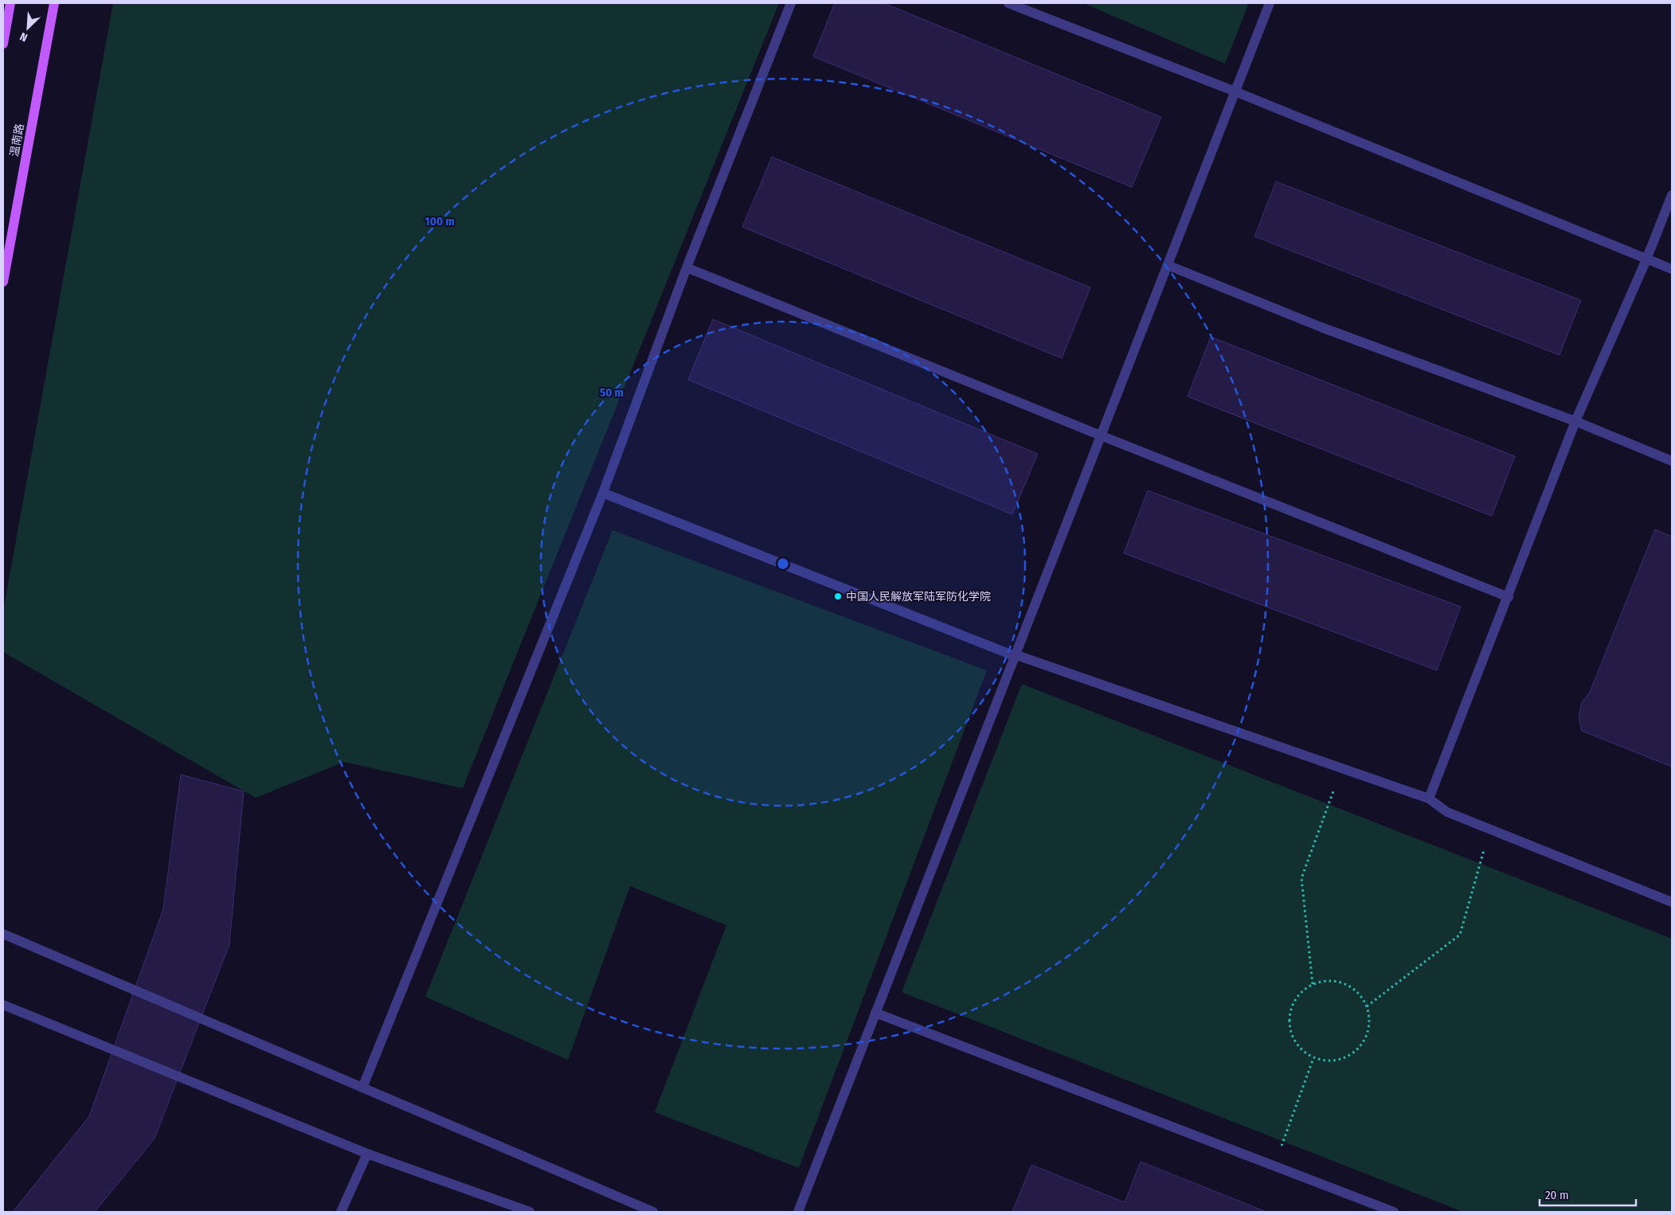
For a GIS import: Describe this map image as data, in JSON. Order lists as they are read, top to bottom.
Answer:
{
  "streets": {
    "main road": ["温南路"]
  },
  "places": ["中国人民解放军陆军防化学院"],
  "scale_bar": "20 m",
  "north": "bottom left",
  "rings": ["100 m", "50 m"]
}
